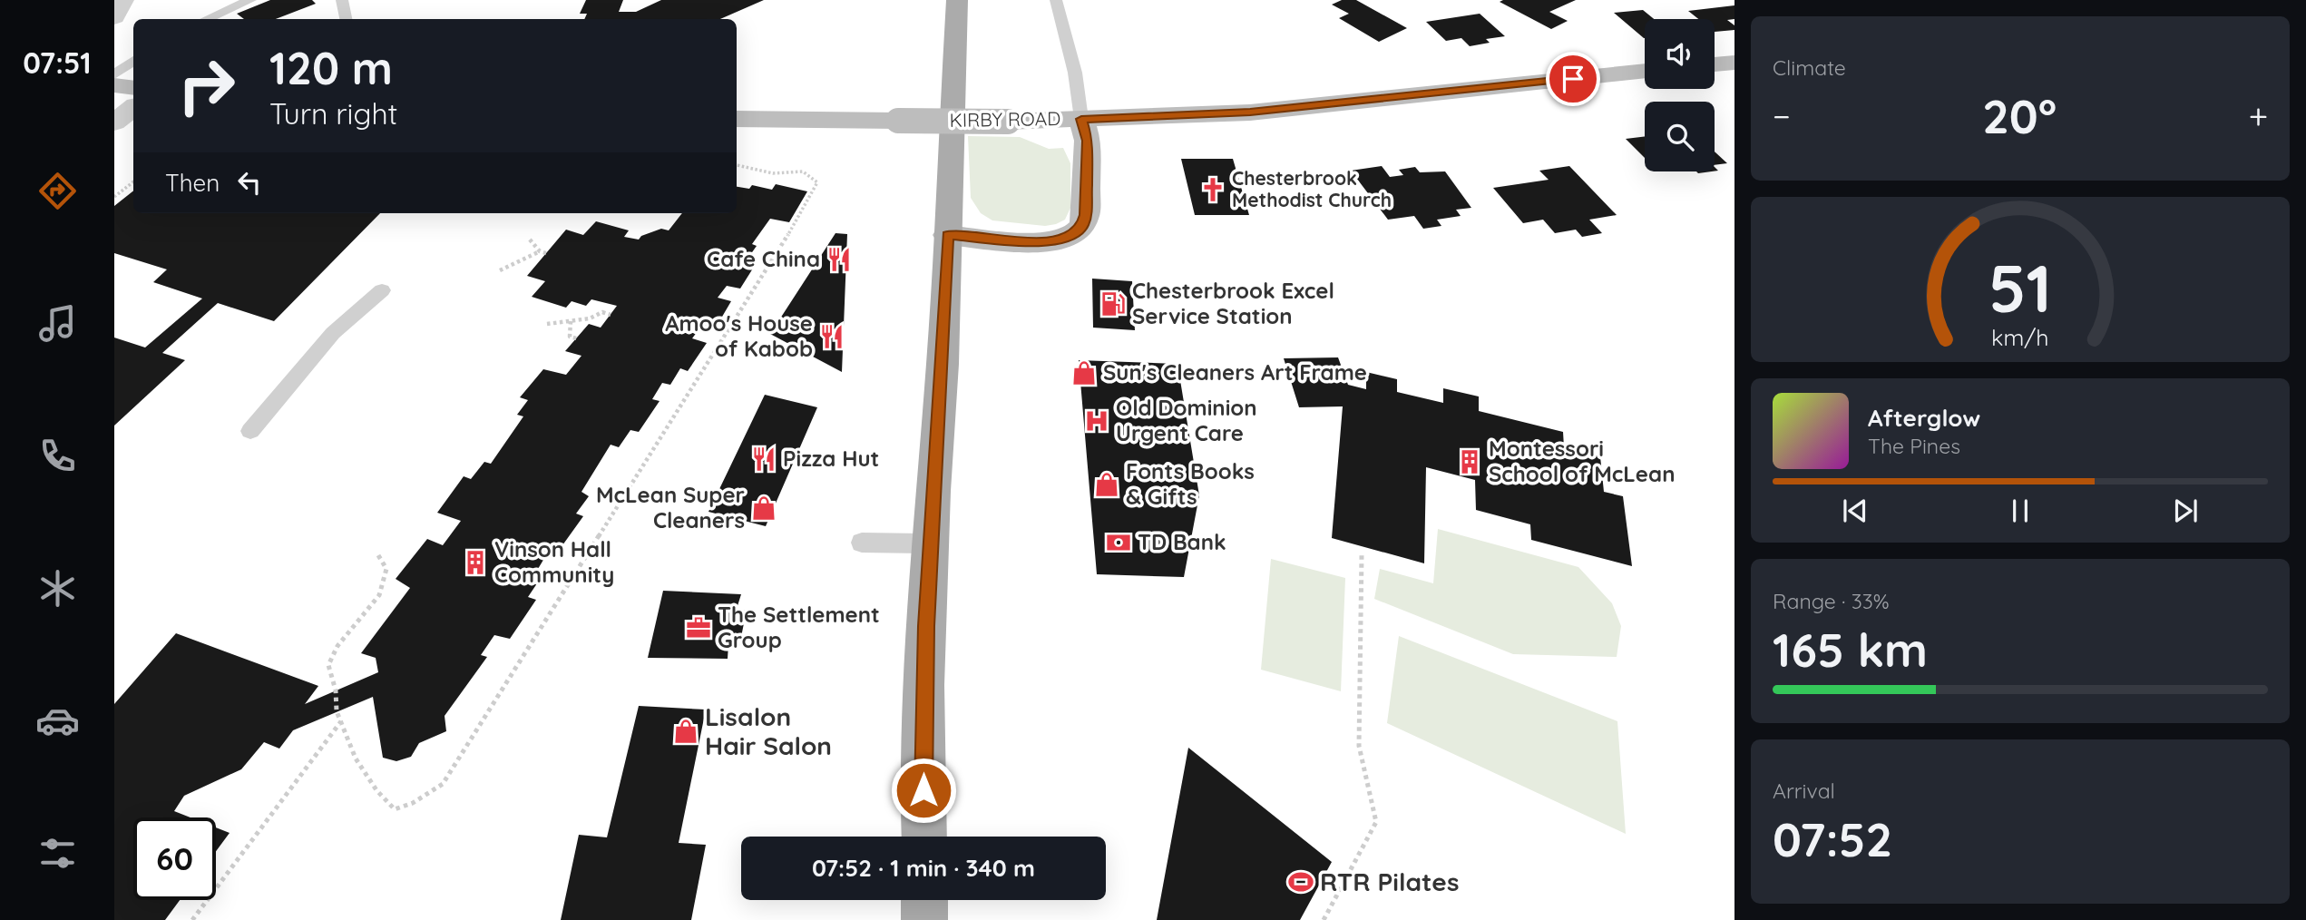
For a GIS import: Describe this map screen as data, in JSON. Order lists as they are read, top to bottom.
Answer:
{
  "streets": {
    "main road": ["KIRBY ROAD"]
  },
  "places": {
    "church": ["Chesterbrook Methodist Church"],
    "restaurant": ["Cafe China", "Amoo's House of Kabob", "Pizza Hut"],
    "fuel station": ["Chesterbrook Excel Service Station"],
    "shop": [
      "Sun's Cleaners Art Frame",
      "Fonts Books & Gifts",
      "McLean Super Cleaners",
      "Lisalon Hair Salon"
    ],
    "hospital": ["Old Dominion Urgent Care"],
    "building": ["Montessori School of McLean", "Vinson Hall Community"],
    "bank": ["TD Bank"],
    "office": ["The Settlement Group"],
    "sports": ["RTR Pilates"]
  },
  "page": {
    "tabs": "07:51",
    "tile": [
      "Climate",
      ["Range · 33%", "165 km"],
      ["Arrival", "07:52"]
    ],
    "turn": ["120 m", "Turn right"],
    "heat": ["−", "20°", "+"],
    "then": "Then",
    "song": ["Afterglow", "The Pines"],
    "limit": "60",
    "trip": "07:52 · 1 min · 340 m",
    "gauge": ["51", "km/h"]
  }
}
